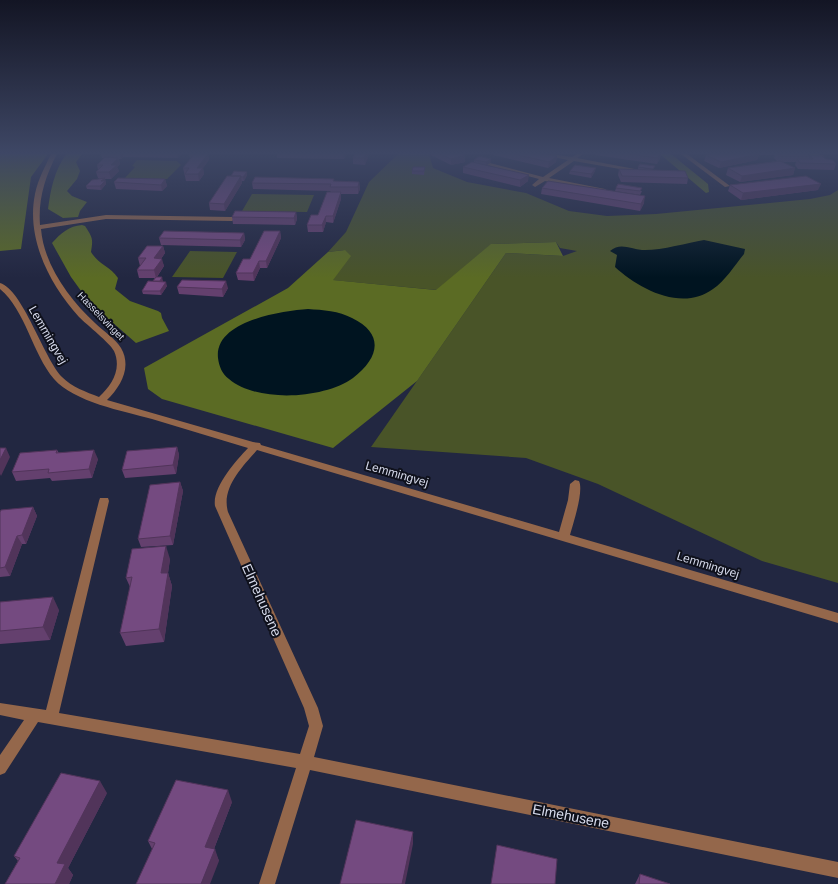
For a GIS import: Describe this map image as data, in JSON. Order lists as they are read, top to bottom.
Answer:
{
  "streets": {
    "street": ["Hasselsvinget", "Lemmingvej", "Elmehusene"]
  },
  "crossings": [
    ["Hasselsvinget", "Lemmingvej"],
    ["Lemmingvej", "Elmehusene"]
  ]
}
